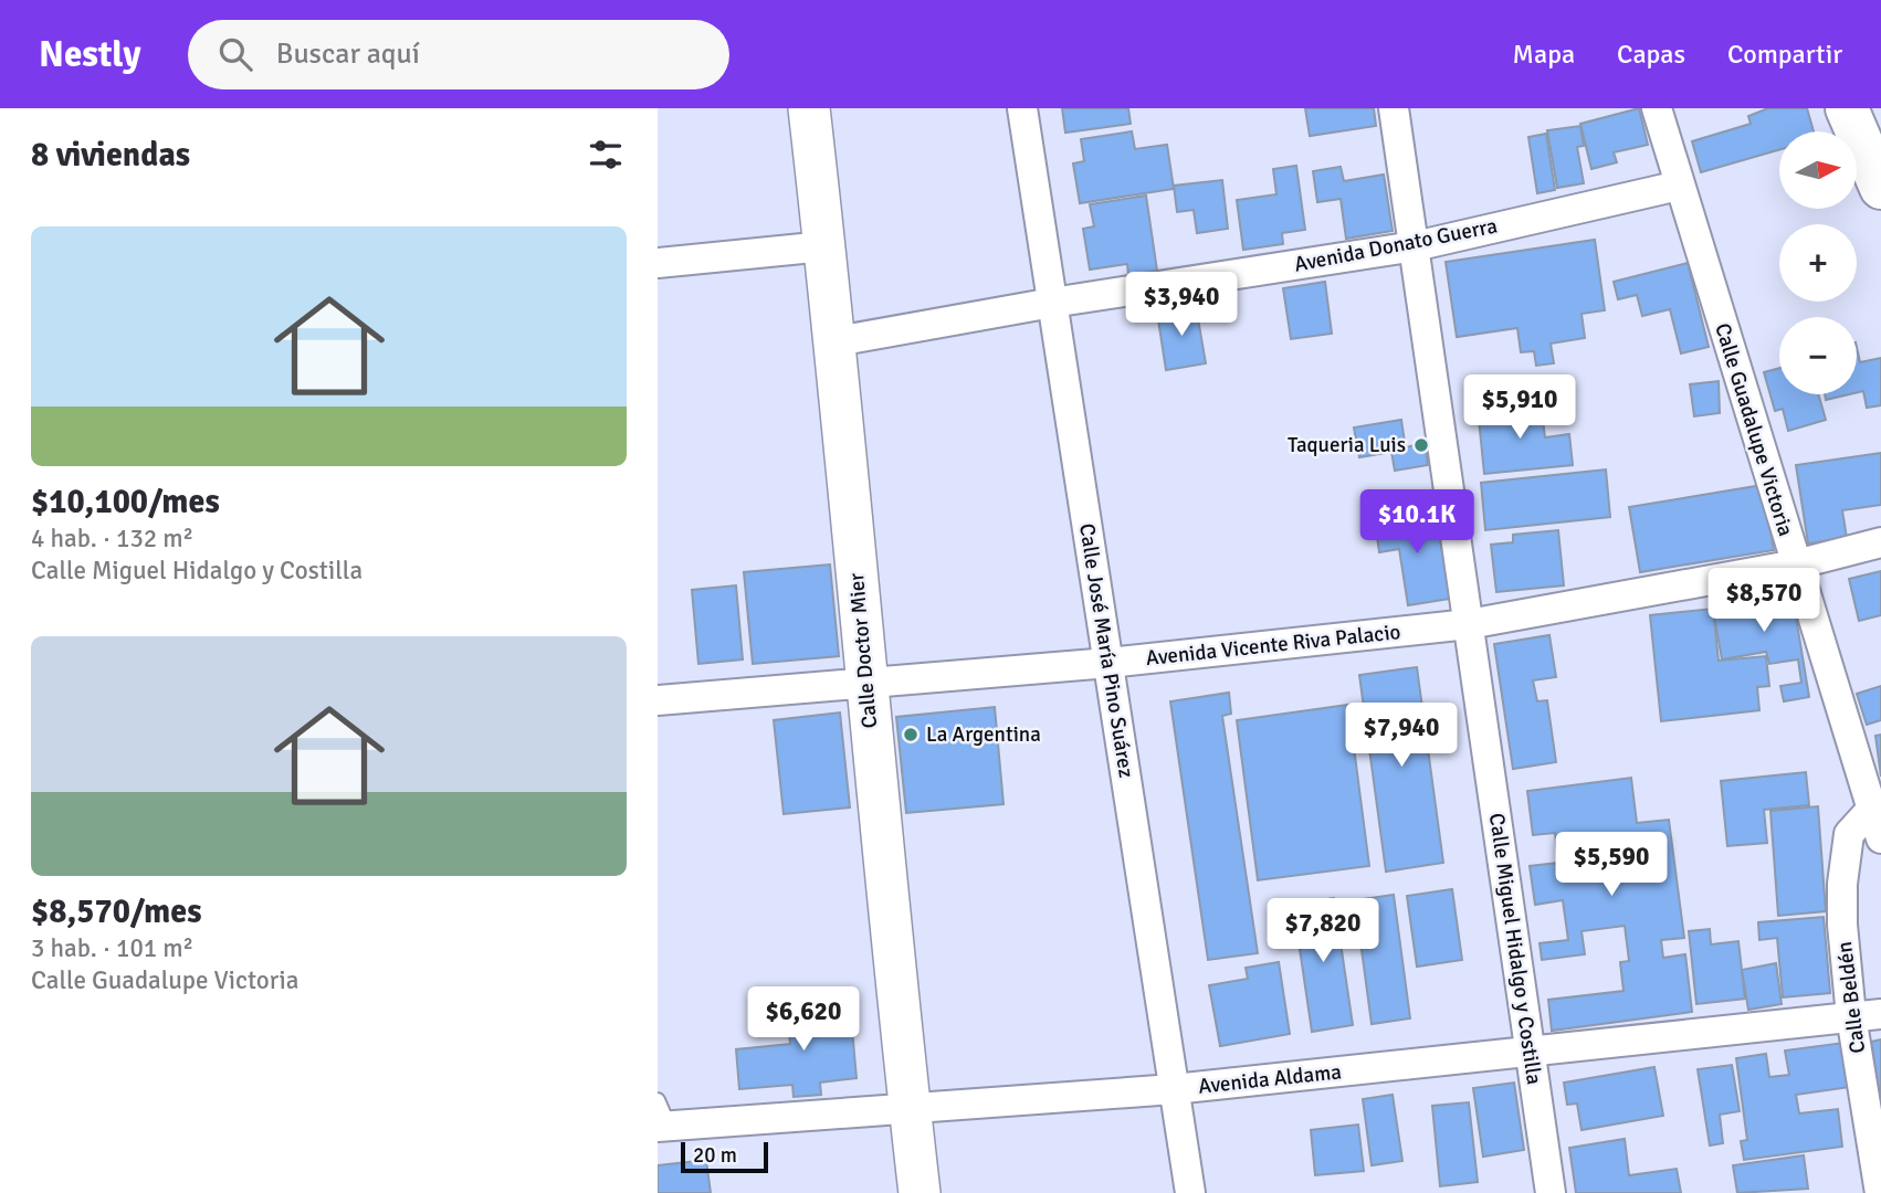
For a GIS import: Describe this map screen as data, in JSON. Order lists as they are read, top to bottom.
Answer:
{
  "streets": {
    "main road": ["Calle Doctor Mier"],
    "street": [
      "Avenida Donato Guerra",
      "Calle Guadalupe Victoria",
      "Avenida Vicente Riva Palacio",
      "Calle José María Pino Suárez",
      "Calle Miguel Hidalgo y Costilla",
      "Calle Beldén",
      "Avenida Aldama"
    ]
  },
  "crossings": [
    ["Avenida Donato Guerra", "Calle Guadalupe Victoria"],
    ["Avenida Donato Guerra", "Calle Doctor Mier"],
    ["Avenida Donato Guerra", "Calle José María Pino Suárez"],
    ["Avenida Donato Guerra", "Calle Miguel Hidalgo y Costilla"],
    ["Calle Guadalupe Victoria", "Avenida Vicente Riva Palacio"],
    ["Calle Guadalupe Victoria", "Calle Beldén"],
    ["Avenida Vicente Riva Palacio", "Calle Doctor Mier"],
    ["Avenida Vicente Riva Palacio", "Calle José María Pino Suárez"],
    ["Avenida Vicente Riva Palacio", "Calle Miguel Hidalgo y Costilla"],
    ["Calle Doctor Mier", "Avenida Aldama"],
    ["Calle José María Pino Suárez", "Avenida Aldama"],
    ["Calle Miguel Hidalgo y Costilla", "Avenida Aldama"],
    ["Calle Beldén", "Avenida Aldama"]
  ],
  "places": ["Taqueria Luis", "La Argentina"],
  "scale_bar": "20 m",
  "north": "right",
  "page": {
    "header": "Nestly",
    "search": "Buscar aquí",
    "nav": ["Mapa", "Capas", "Compartir"],
    "heading": "8 viviendas",
    "map_buttons": ["+", "−"],
    "list": [
      {
        "name": "$10,100/mes",
        "note": "4 hab. · 132 m² · Calle Miguel Hidalgo y Costilla"
      },
      {
        "name": "$8,570/mes",
        "note": "3 hab. · 101 m² · Calle Guadalupe Victoria"
      }
    ],
    "price": [
      "$3,940",
      "$5,910",
      "$10.1K",
      "$8,570",
      "$7,940",
      "$5,590",
      "$7,820",
      "$6,620"
    ],
    "scale": "20 m"
  }
}
